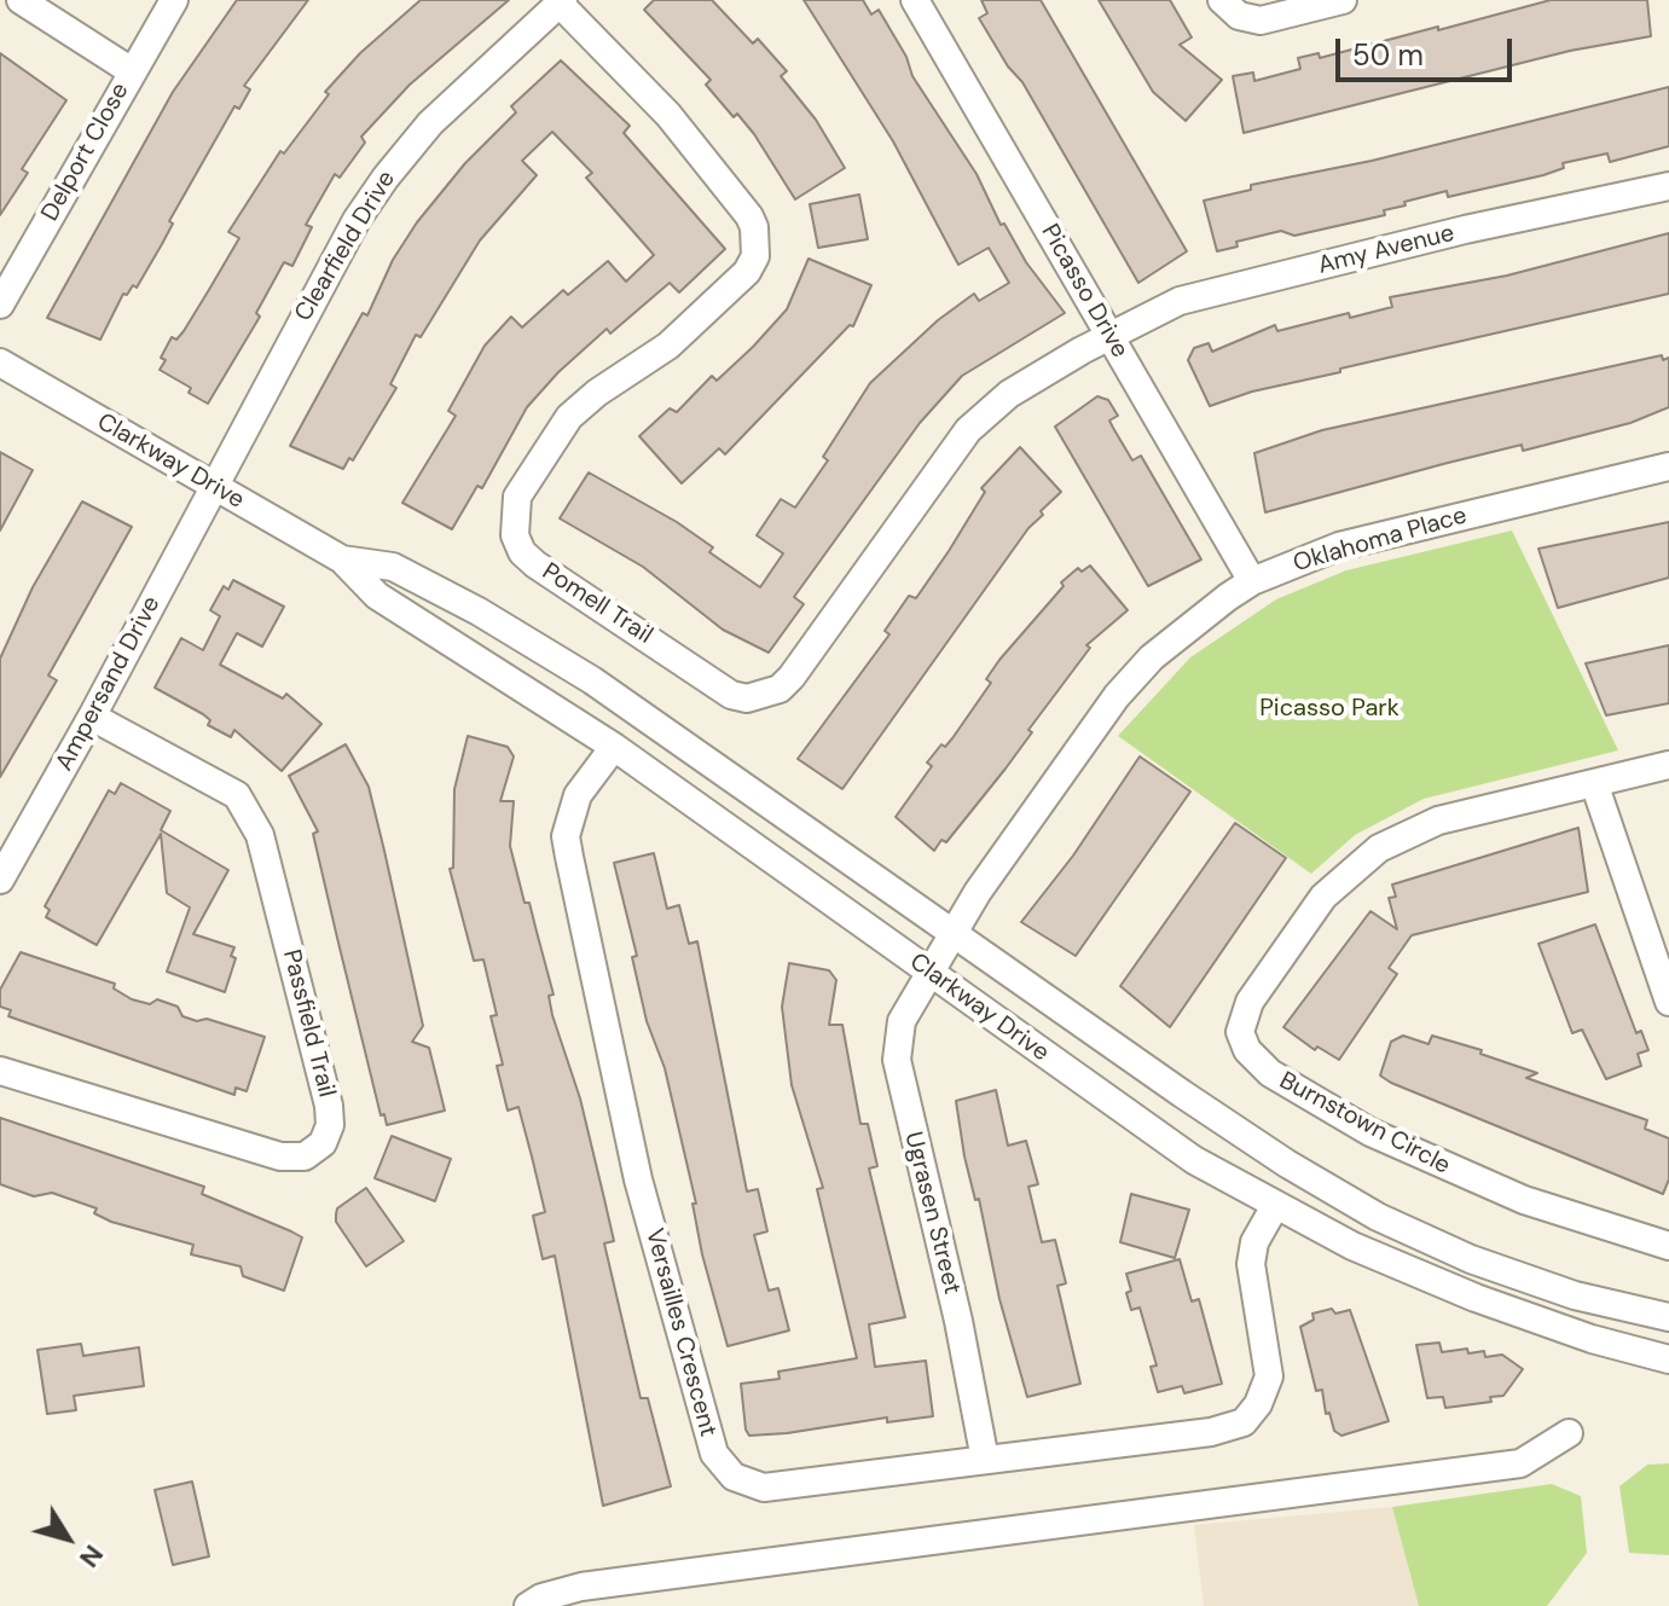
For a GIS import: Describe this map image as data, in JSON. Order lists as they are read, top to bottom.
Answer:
{
  "streets": {
    "street": [
      "Delport Close",
      "Clearfield Drive",
      "Amy Avenue",
      "Picasso Drive",
      "Clarkway Drive",
      "Oklahoma Place",
      "Pomell Trail",
      "Ampersand Drive",
      "Passfield Trail",
      "Burnstown Circle",
      "Ugrasen Street",
      "Versailles Crescent"
    ]
  },
  "crossings": [
    ["Clearfield Drive", "Clarkway Drive"],
    ["Clearfield Drive", "Pomell Trail"],
    ["Clearfield Drive", "Ampersand Drive"],
    ["Amy Avenue", "Picasso Drive"],
    ["Amy Avenue", "Pomell Trail"],
    ["Picasso Drive", "Oklahoma Place"],
    ["Picasso Drive", "Pomell Trail"],
    ["Clarkway Drive", "Oklahoma Place"],
    ["Clarkway Drive", "Ampersand Drive"],
    ["Clarkway Drive", "Ugrasen Street"],
    ["Clarkway Drive", "Versailles Crescent"],
    ["Oklahoma Place", "Ugrasen Street"],
    ["Ampersand Drive", "Passfield Trail"],
    ["Ugrasen Street", "Versailles Crescent"]
  ],
  "parks": ["Picasso Park"],
  "scale_bar": "50 m",
  "north": "bottom right"
}
